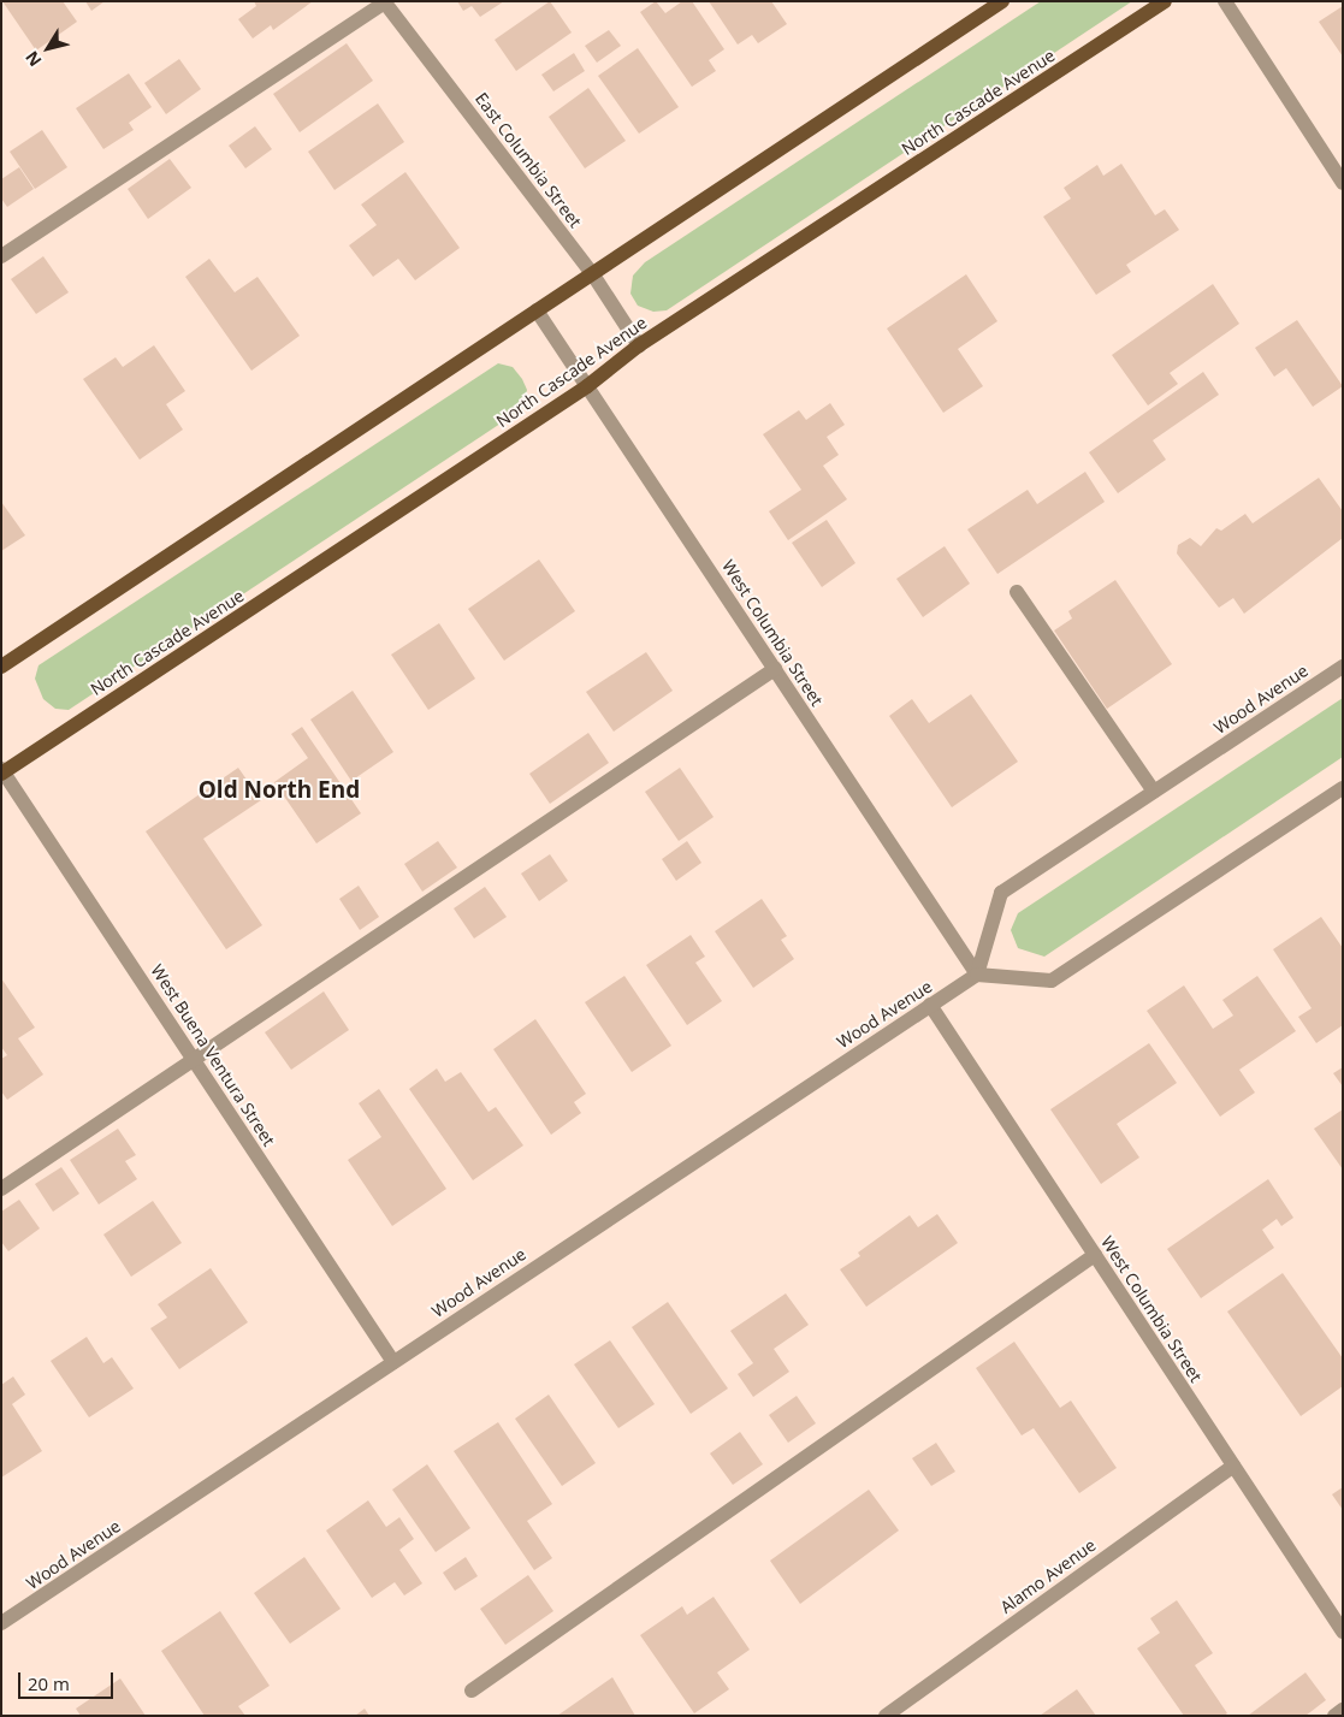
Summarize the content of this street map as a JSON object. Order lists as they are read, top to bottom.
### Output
{
  "streets": {
    "main road": ["North Cascade Avenue"],
    "street": [
      "East Columbia Street",
      "West Columbia Street",
      "Wood Avenue",
      "West Buena Ventura Street",
      "Alamo Avenue"
    ]
  },
  "crossings": [
    ["North Cascade Avenue", "East Columbia Street"],
    ["North Cascade Avenue", "West Columbia Street"],
    ["North Cascade Avenue", "West Buena Ventura Street"],
    ["West Columbia Street", "Wood Avenue"],
    ["West Columbia Street", "Alamo Avenue"],
    ["Wood Avenue", "West Buena Ventura Street"]
  ],
  "districts": ["Old North End"],
  "scale_bar": "20 m",
  "north": "bottom left"
}
